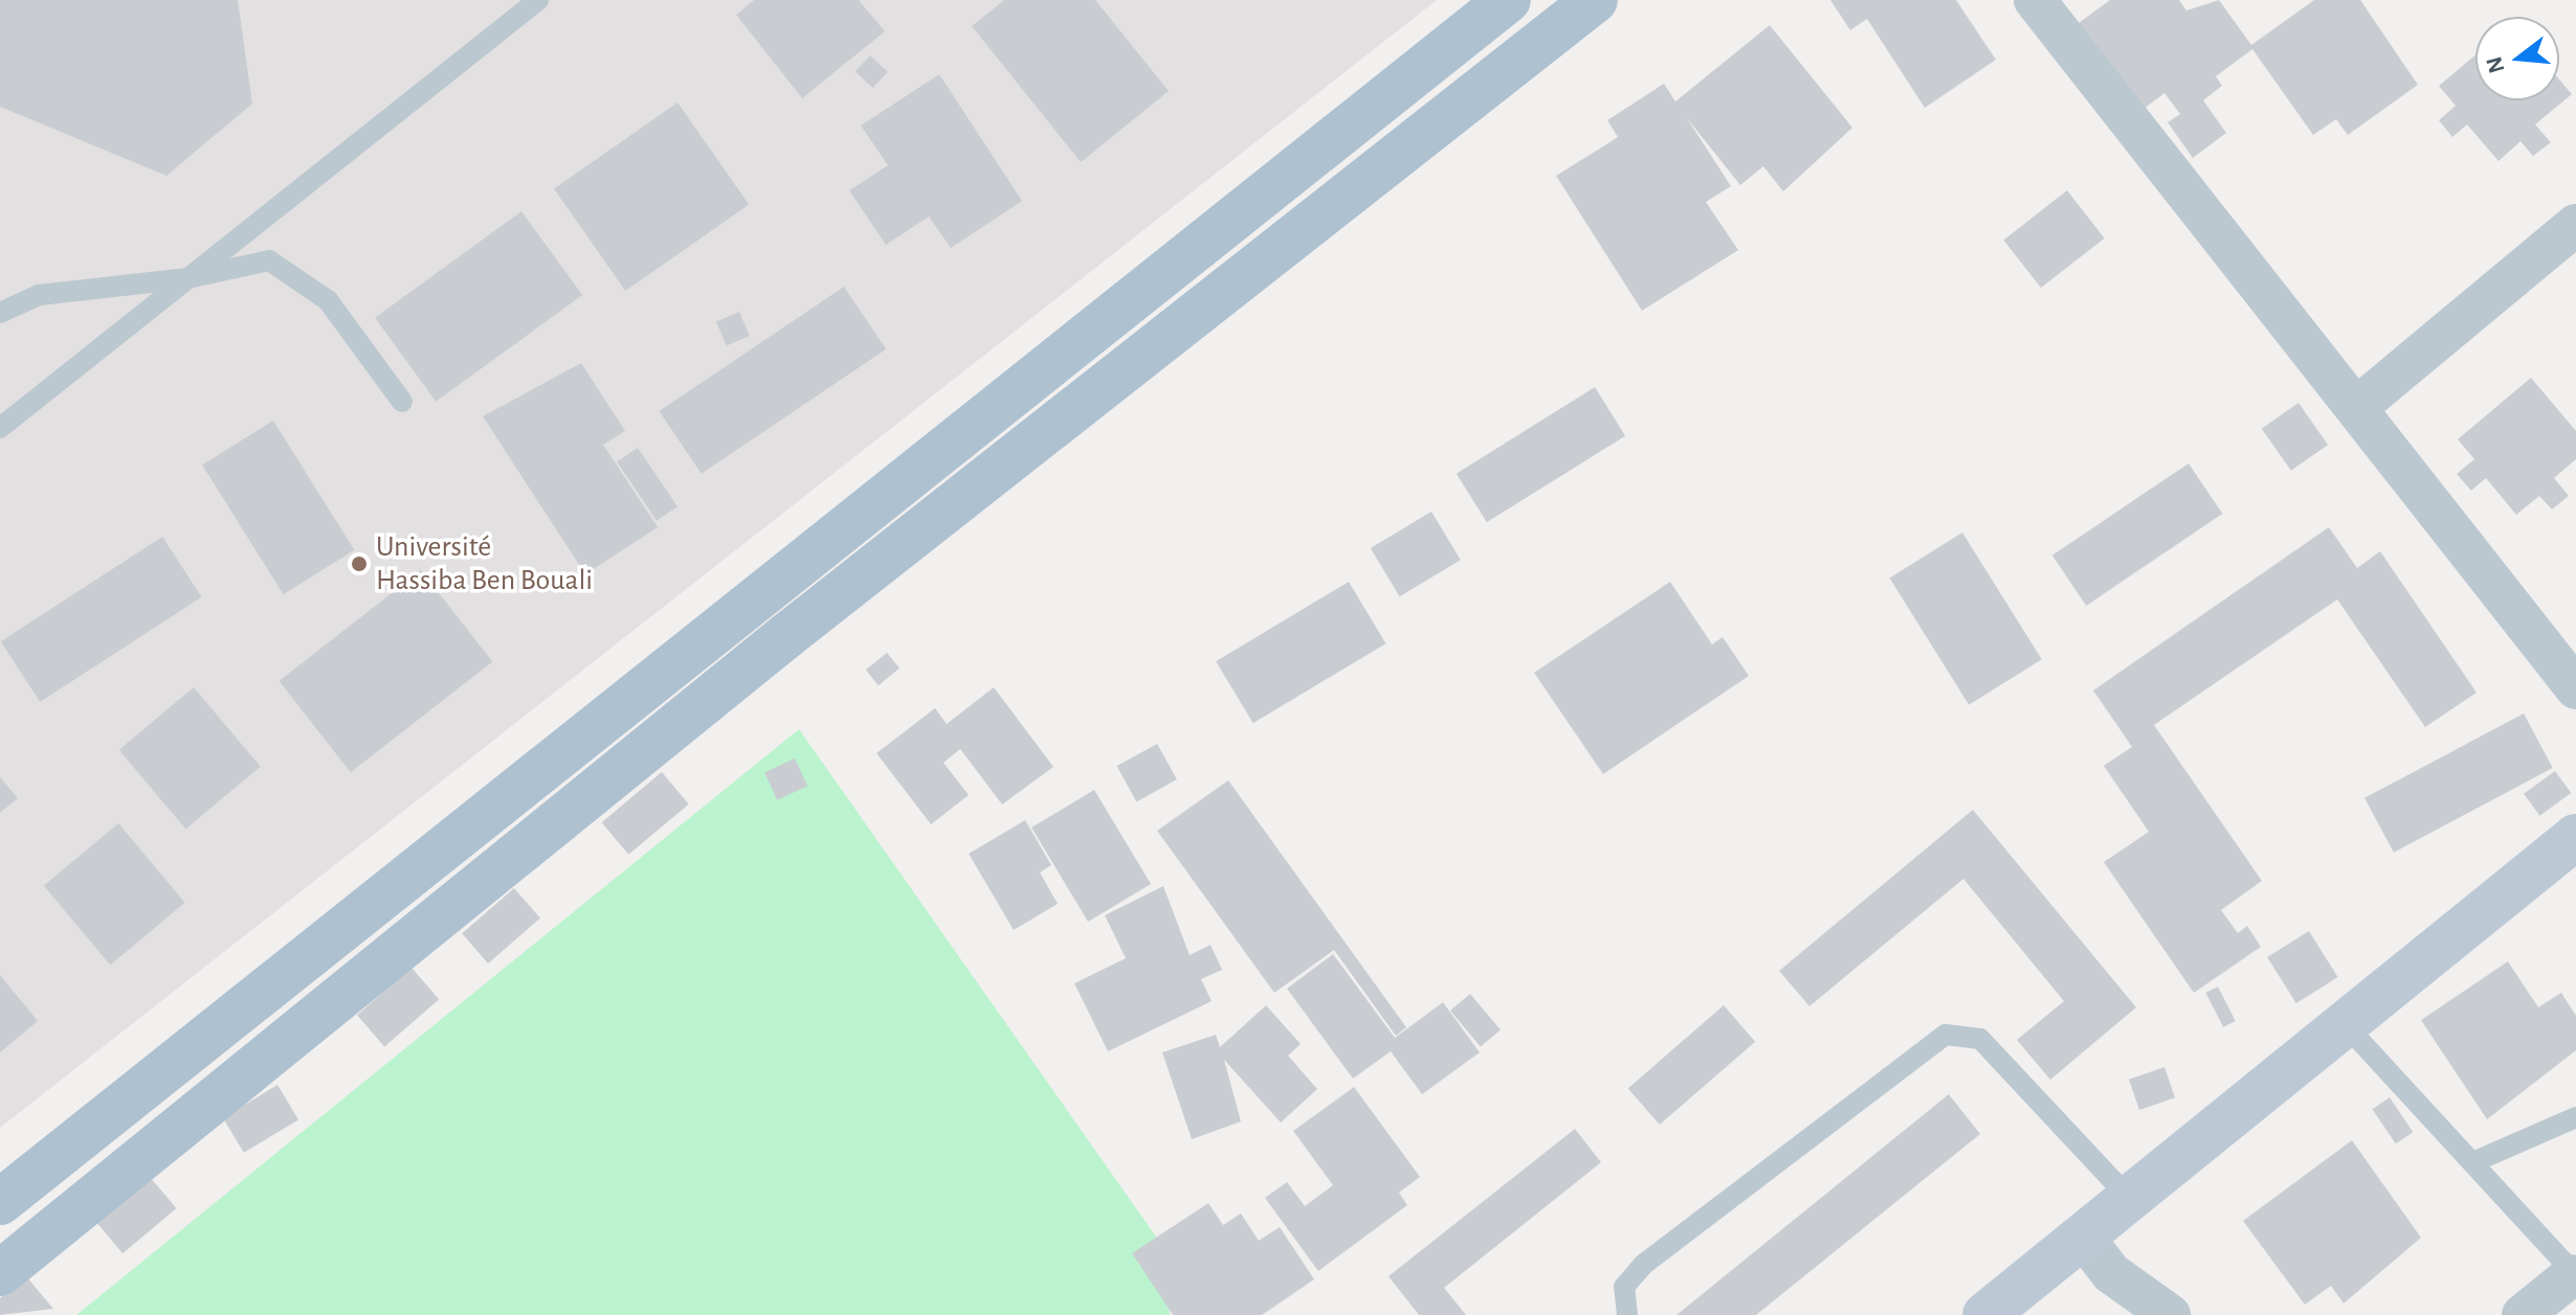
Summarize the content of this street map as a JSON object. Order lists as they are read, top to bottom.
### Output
{
  "places": ["Université Hassiba Ben Bouali"],
  "north": "left"
}
